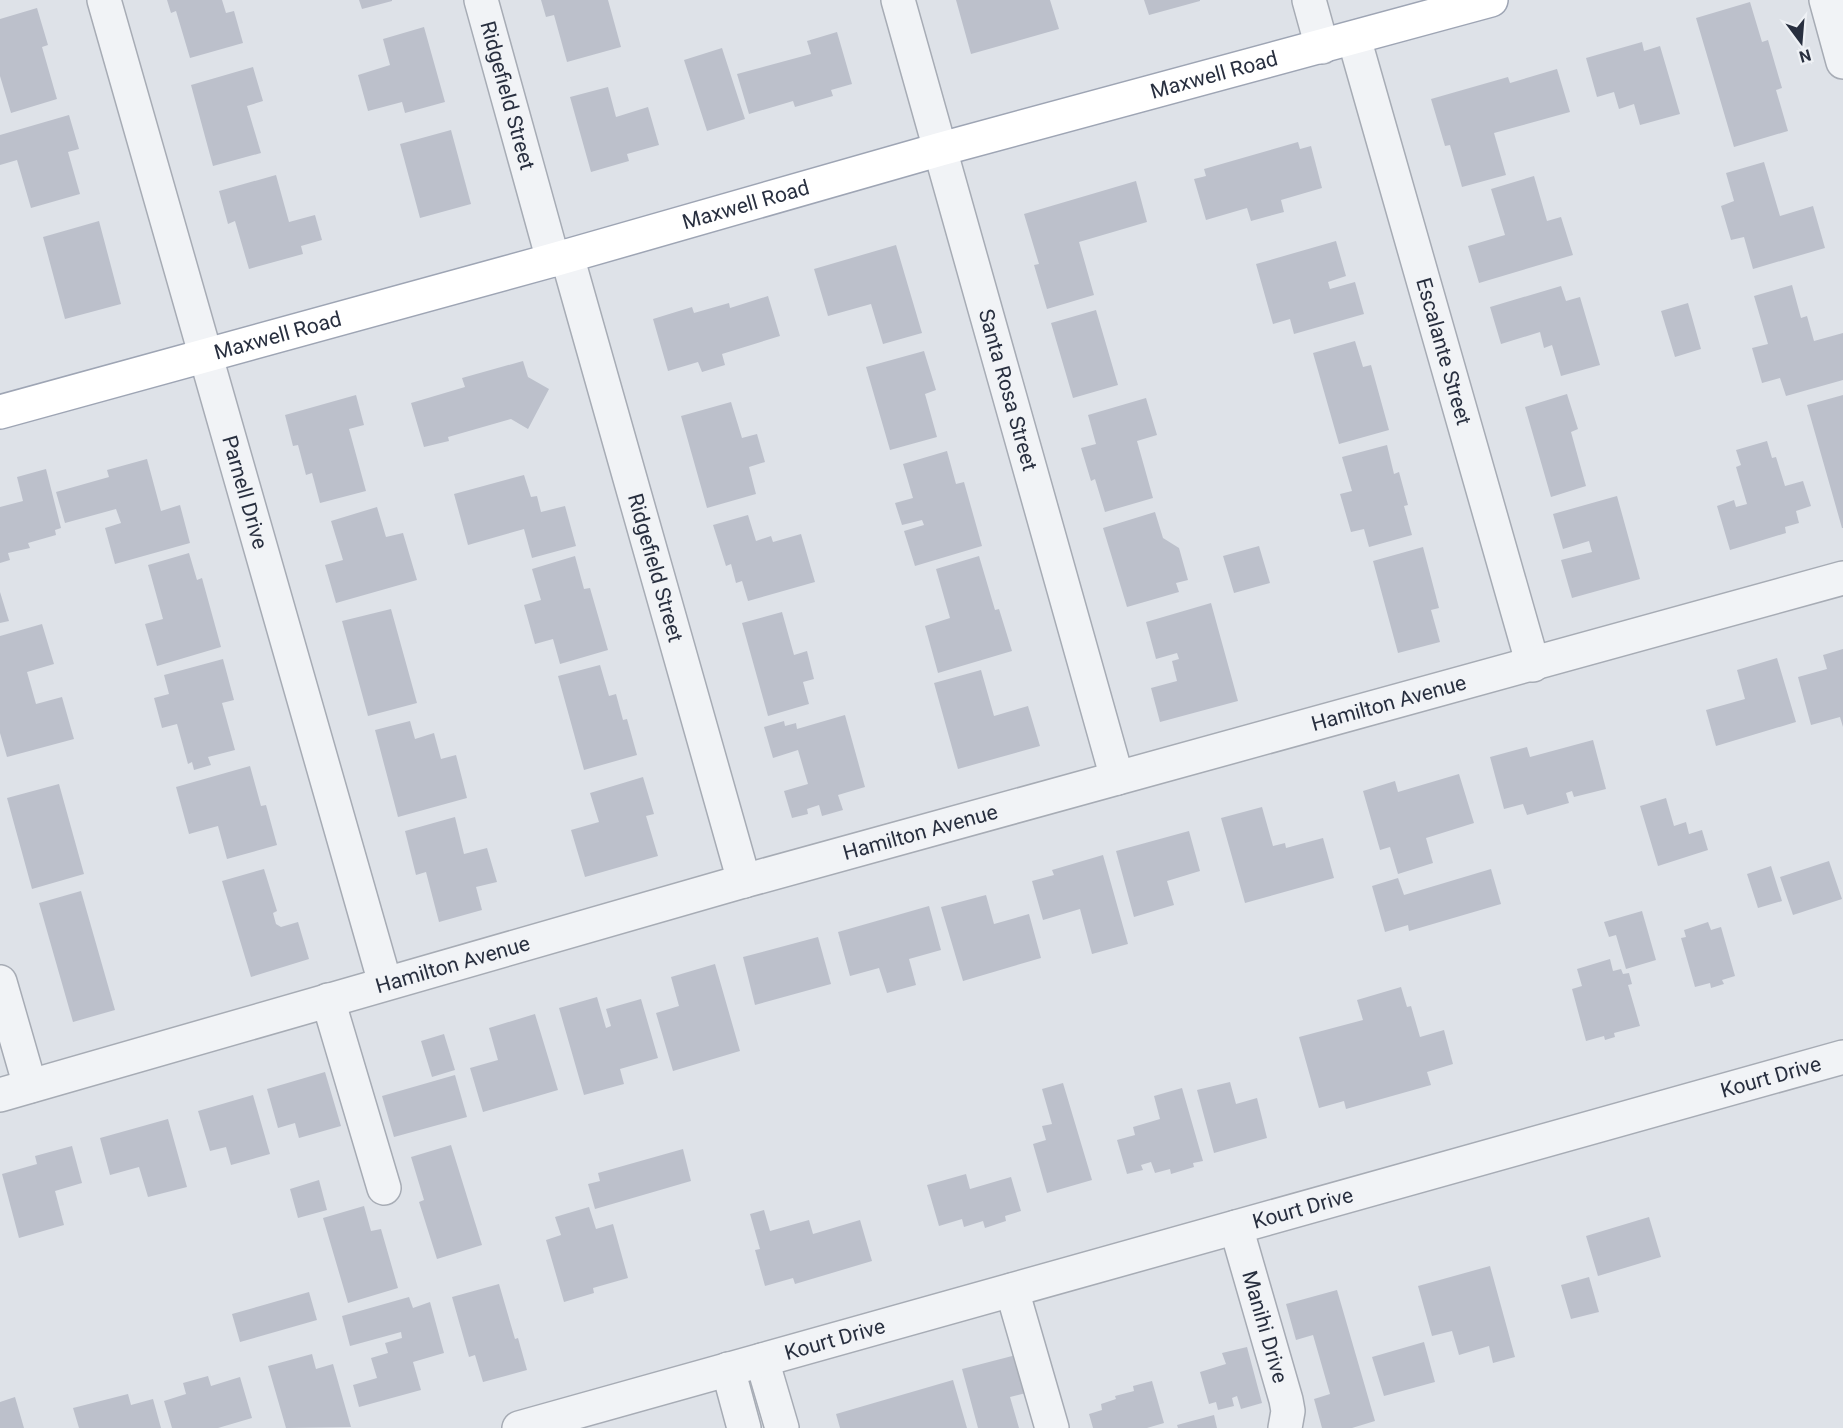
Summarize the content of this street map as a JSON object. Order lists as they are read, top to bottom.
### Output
{
  "streets": {
    "main road": ["Maxwell Road"],
    "street": [
      "Ridgefield Street",
      "Escalante Street",
      "Santa Rosa Street",
      "Parnell Drive",
      "Hamilton Avenue",
      "Kourt Drive",
      "Manihi Drive"
    ]
  },
  "crossings": [
    ["Maxwell Road", "Ridgefield Street"],
    ["Maxwell Road", "Escalante Street"],
    ["Maxwell Road", "Santa Rosa Street"],
    ["Maxwell Road", "Parnell Drive"],
    ["Ridgefield Street", "Hamilton Avenue"],
    ["Escalante Street", "Hamilton Avenue"],
    ["Santa Rosa Street", "Hamilton Avenue"],
    ["Parnell Drive", "Hamilton Avenue"],
    ["Kourt Drive", "Manihi Drive"]
  ],
  "north": "bottom"
}
